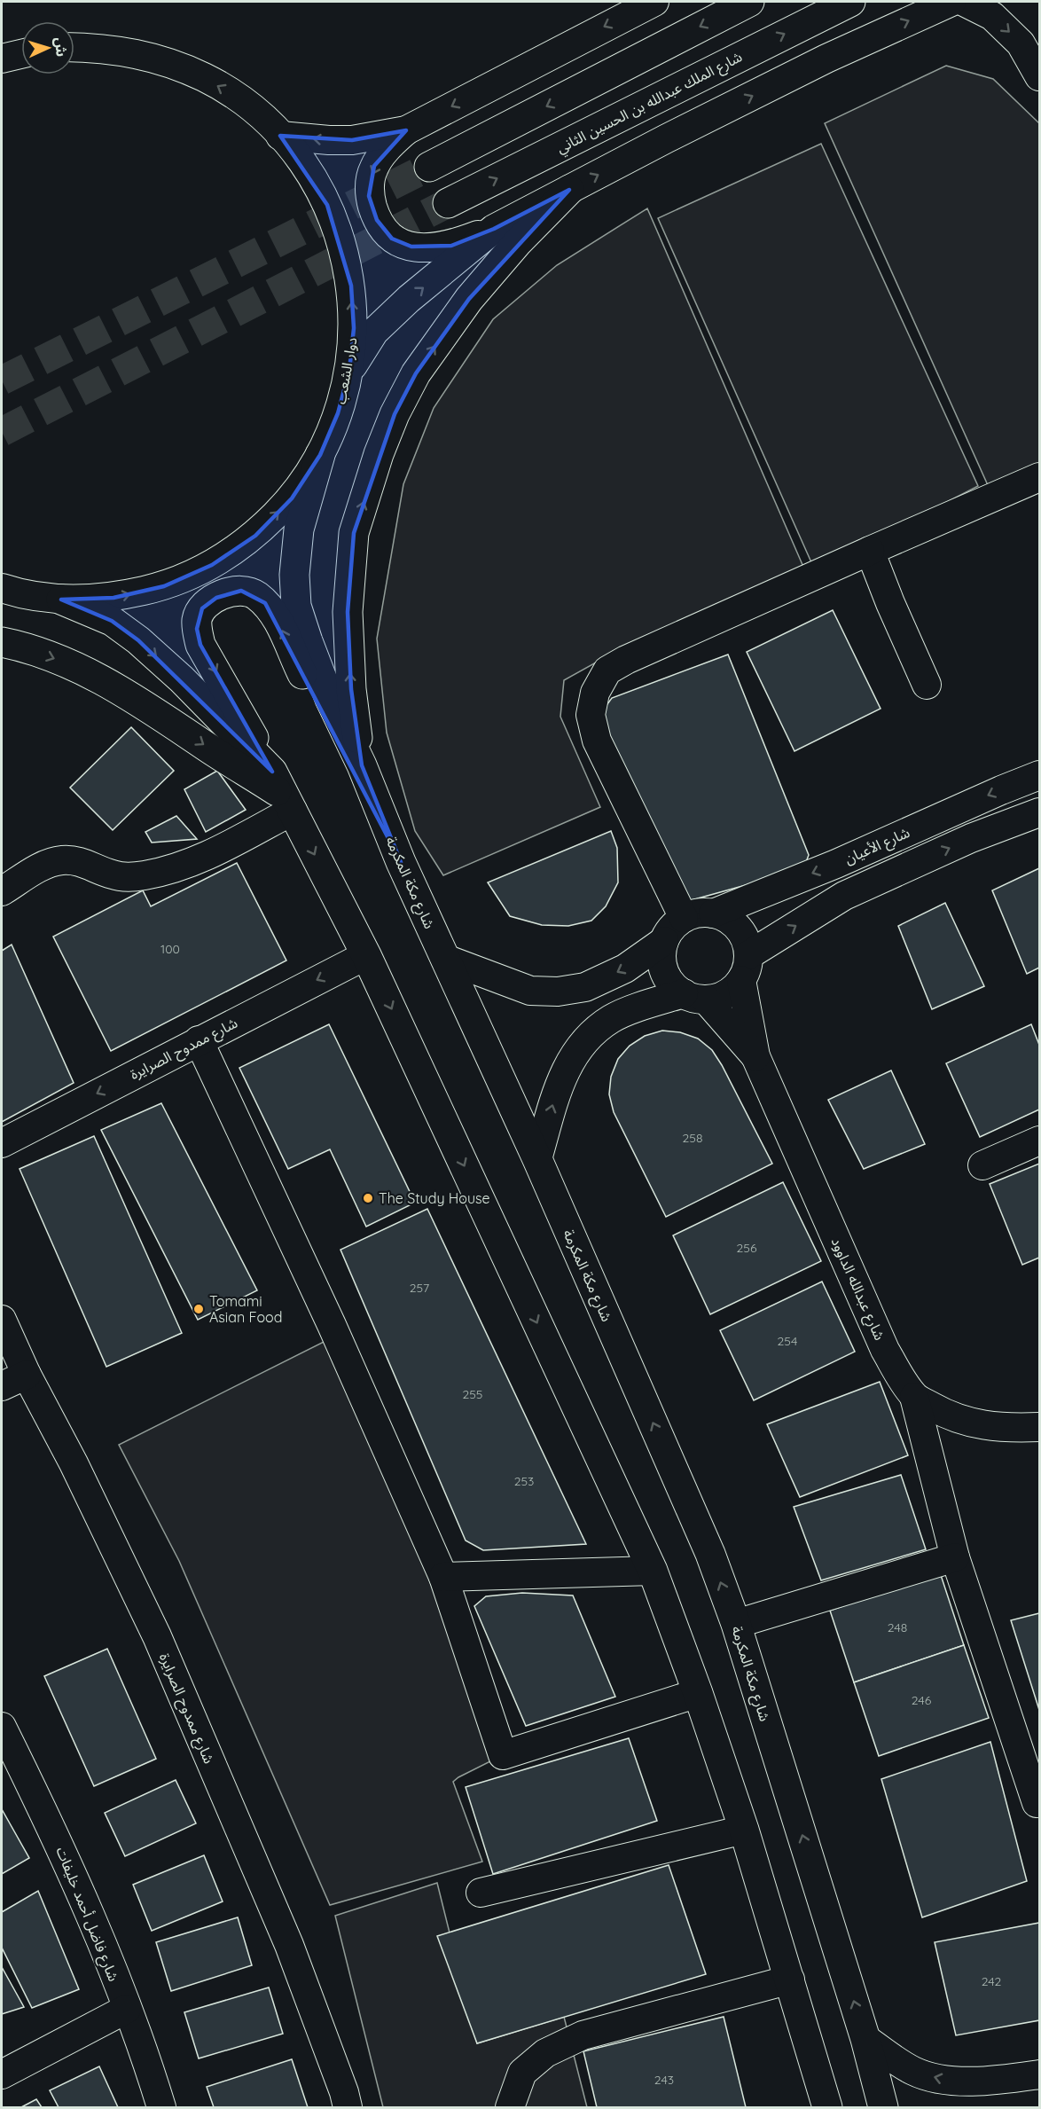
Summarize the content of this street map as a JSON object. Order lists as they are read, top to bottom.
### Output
{
  "streets": {
    "main road": ["شارع الملك عبدالله بن الحسين الثاني", "شارع مكة المكرمة"],
    "street": [
      "دوار الشعب",
      "شارع الأعيان",
      "شارع ممدوح الصرايرة",
      "شارع عبدالله الداوود",
      "شارع فاضل أحمد خليفات"
    ]
  },
  "crossings": [
    ["دوار الشعب", "شارع مكة المكرمة"],
    ["شارع الأعيان", "شارع عبدالله الداوود"]
  ],
  "places": ["The Study House", "Tomami Asian Food"],
  "house_numbers": [
    "100",
    "258",
    "256",
    "257",
    "254",
    "255",
    "253",
    "248",
    "246",
    "242",
    "243"
  ],
  "north": "right"
}
